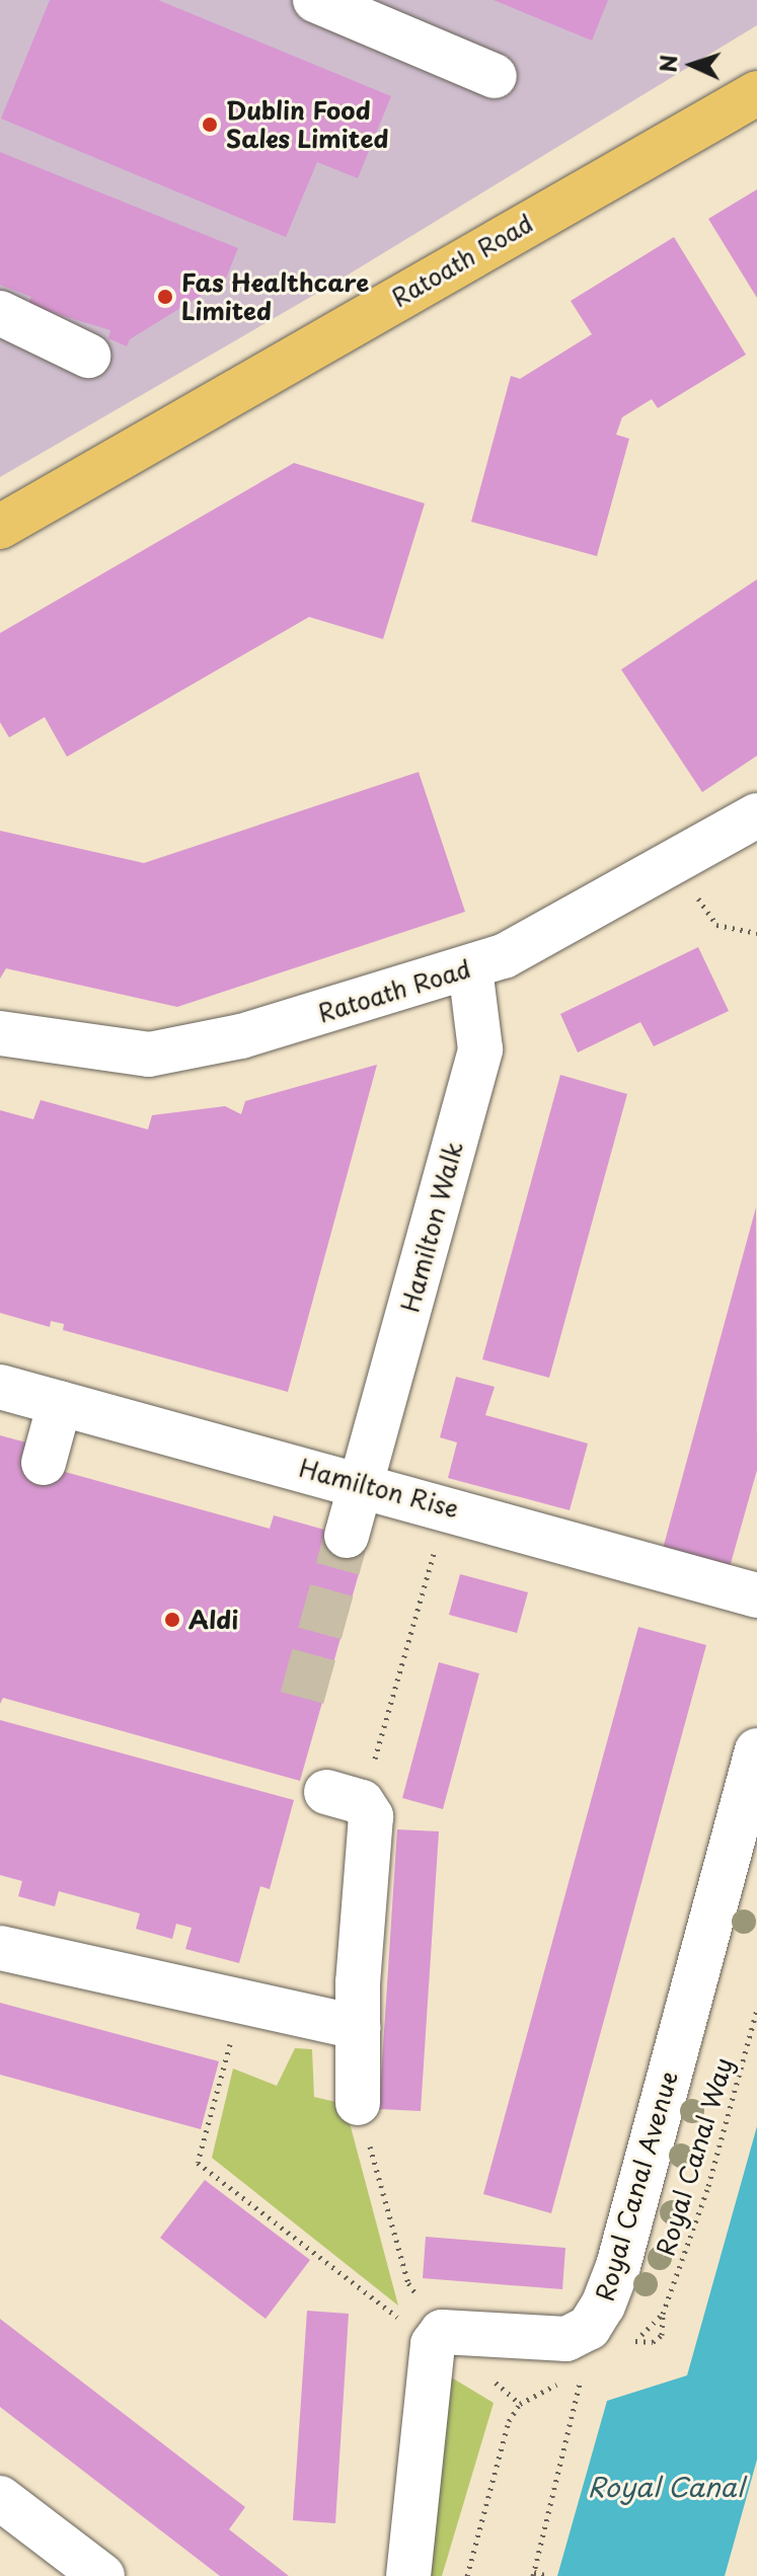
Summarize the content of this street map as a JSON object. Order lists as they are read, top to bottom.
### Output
{
  "streets": {
    "main road": ["Ratoath Road"],
    "street": ["Hamilton Walk", "Hamilton Rise", "Royal Canal Avenue"],
    "path": ["Royal Canal Way"]
  },
  "crossings": [
    ["Ratoath Road", "Hamilton Walk"],
    ["Hamilton Walk", "Hamilton Rise"]
  ],
  "water": ["Royal Canal"],
  "places": ["Dublin Food Sales Limited", "Fas Healthcare Limited", "Aldi"],
  "north": "left"
}
